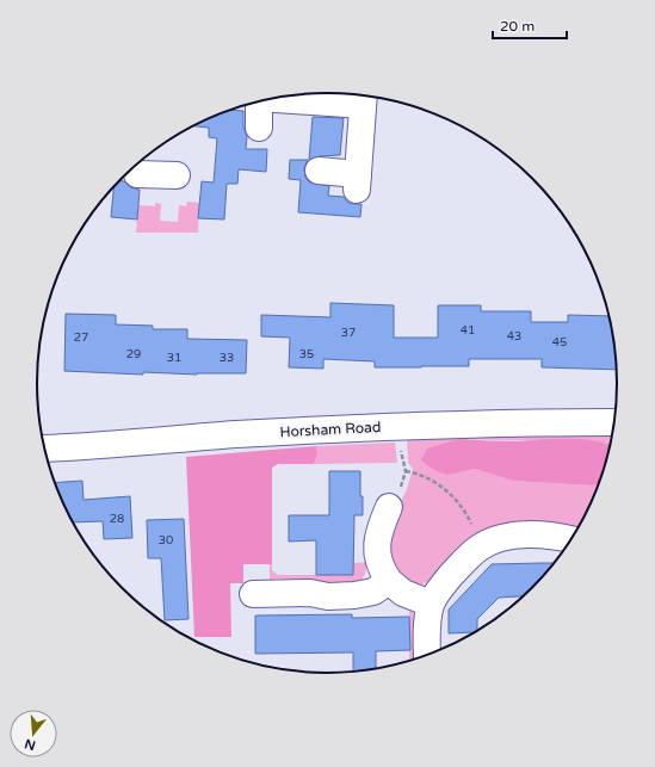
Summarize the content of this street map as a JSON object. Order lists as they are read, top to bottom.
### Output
{
  "streets": {
    "street": ["Horsham Road"]
  },
  "house_numbers": [
    "41",
    "37",
    "43",
    "27",
    "45",
    "29",
    "35",
    "31",
    "33",
    "28",
    "30"
  ],
  "scale_bar": "20 m",
  "north": "bottom"
}
